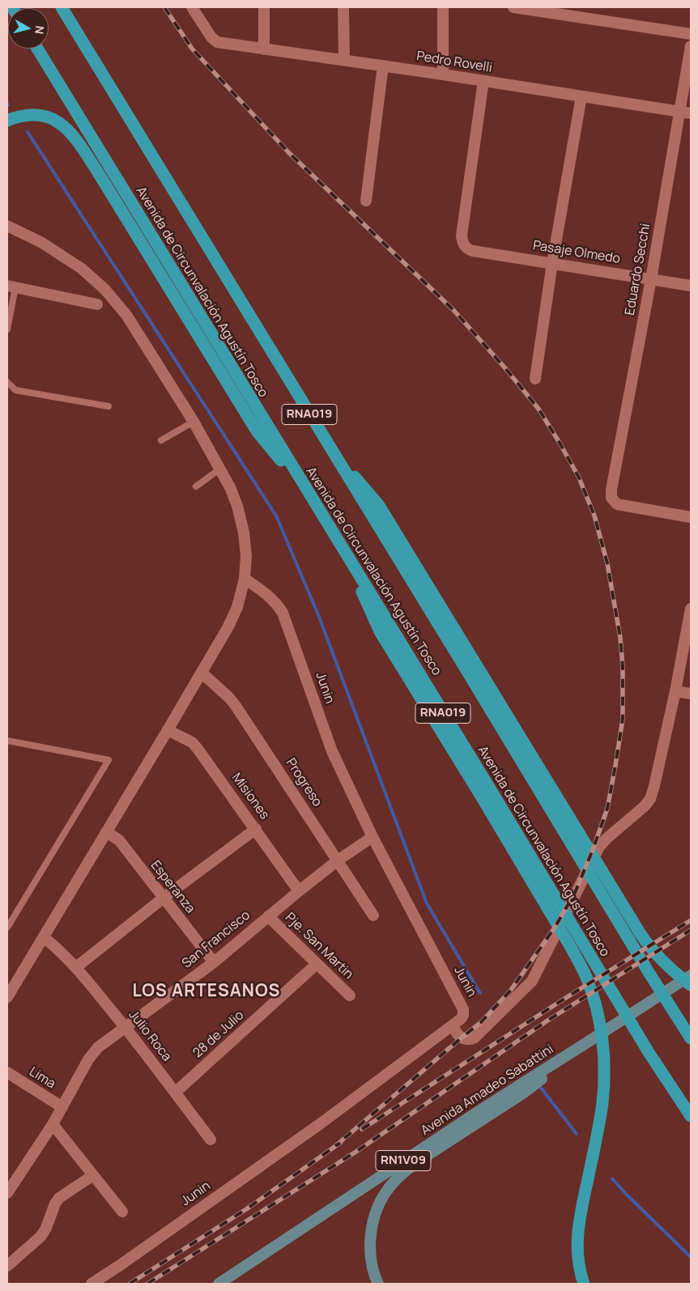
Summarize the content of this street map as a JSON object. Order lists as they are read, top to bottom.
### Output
{
  "streets": {
    "highway": ["Avenida de Circunvalación Agustín Tosco", "RNA019"],
    "main road": ["Avenida Amadeo Sabattini", "RN1V09"],
    "street": [
      "Pedro Rovelli",
      "Pasaje Olmedo",
      "Eduardo Secchi",
      "Junin",
      "Progreso",
      "Misiones",
      "Esperanza",
      "San Francisco",
      "Pje. San Martin",
      "28 de Julio",
      "Julio Roca",
      "Lima"
    ]
  },
  "crossings": [
    ["Pedro Rovelli", "Pasaje Olmedo"],
    ["Pedro Rovelli", "Eduardo Secchi"],
    ["Pasaje Olmedo", "Eduardo Secchi"],
    ["Junin", "San Francisco"],
    ["Progreso", "San Francisco"],
    ["Misiones", "San Francisco"],
    ["Esperanza", "San Francisco"],
    ["San Francisco", "Pje. San Martin"],
    ["San Francisco", "Julio Roca"],
    ["San Francisco", "Lima"],
    ["Pje. San Martin", "28 de Julio"],
    ["28 de Julio", "Julio Roca"]
  ],
  "districts": ["LOS ARTESANOS"],
  "north": "right"
}
